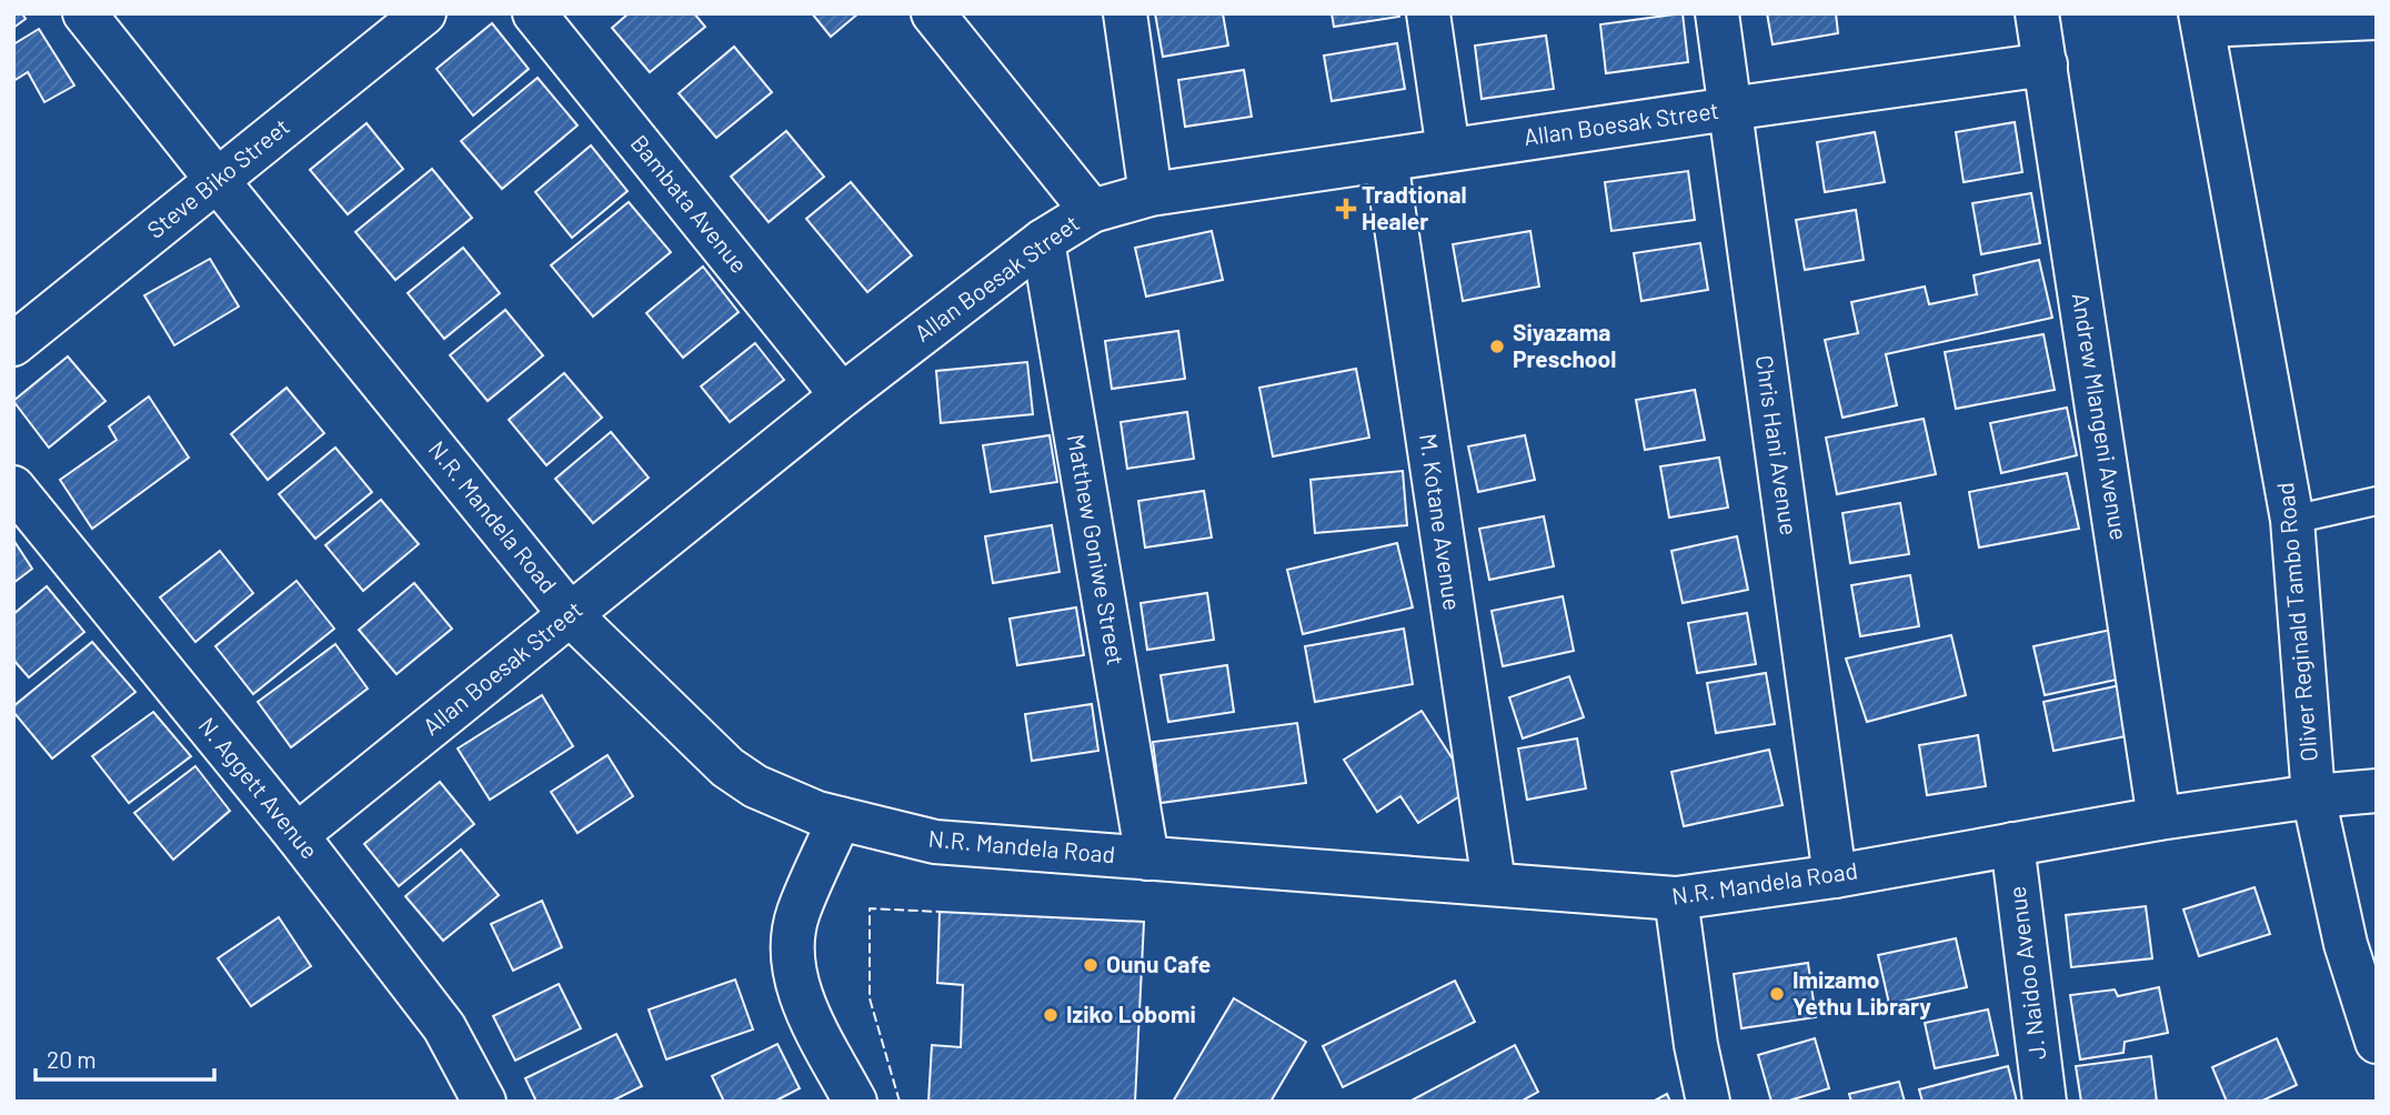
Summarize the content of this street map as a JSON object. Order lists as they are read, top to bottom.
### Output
{
  "streets": {
    "street": [
      "Allan Boesak Street",
      "Steve Biko Street",
      "Bambata Avenue",
      "Andrew Mlangeni Avenue",
      "Chris Hani Avenue",
      "N.R. Mandela Road",
      "M. Kotane Avenue",
      "Matthew Goniwe Street",
      "Oliver Reginald Tambo Road",
      "N. Aggett Avenue",
      "J. Naidoo Avenue"
    ]
  },
  "crossings": [
    ["Allan Boesak Street", "Bambata Avenue"],
    ["Allan Boesak Street", "Andrew Mlangeni Avenue"],
    ["Allan Boesak Street", "Chris Hani Avenue"],
    ["Allan Boesak Street", "N.R. Mandela Road"],
    ["Allan Boesak Street", "M. Kotane Avenue"],
    ["Allan Boesak Street", "Matthew Goniwe Street"],
    ["Allan Boesak Street", "N. Aggett Avenue"],
    ["Steve Biko Street", "N.R. Mandela Road"],
    ["Andrew Mlangeni Avenue", "N.R. Mandela Road"],
    ["Chris Hani Avenue", "N.R. Mandela Road"],
    ["N.R. Mandela Road", "M. Kotane Avenue"],
    ["N.R. Mandela Road", "Matthew Goniwe Street"],
    ["N.R. Mandela Road", "Oliver Reginald Tambo Road"],
    ["N.R. Mandela Road", "J. Naidoo Avenue"]
  ],
  "places": {
    "health": ["Tradtional Healer"],
    "other": [
      "Siyazama Preschool",
      "Ounu Cafe",
      "Imizamo Yethu Library",
      "Iziko Lobomi"
    ]
  },
  "scale_bar": "20 m"
}
